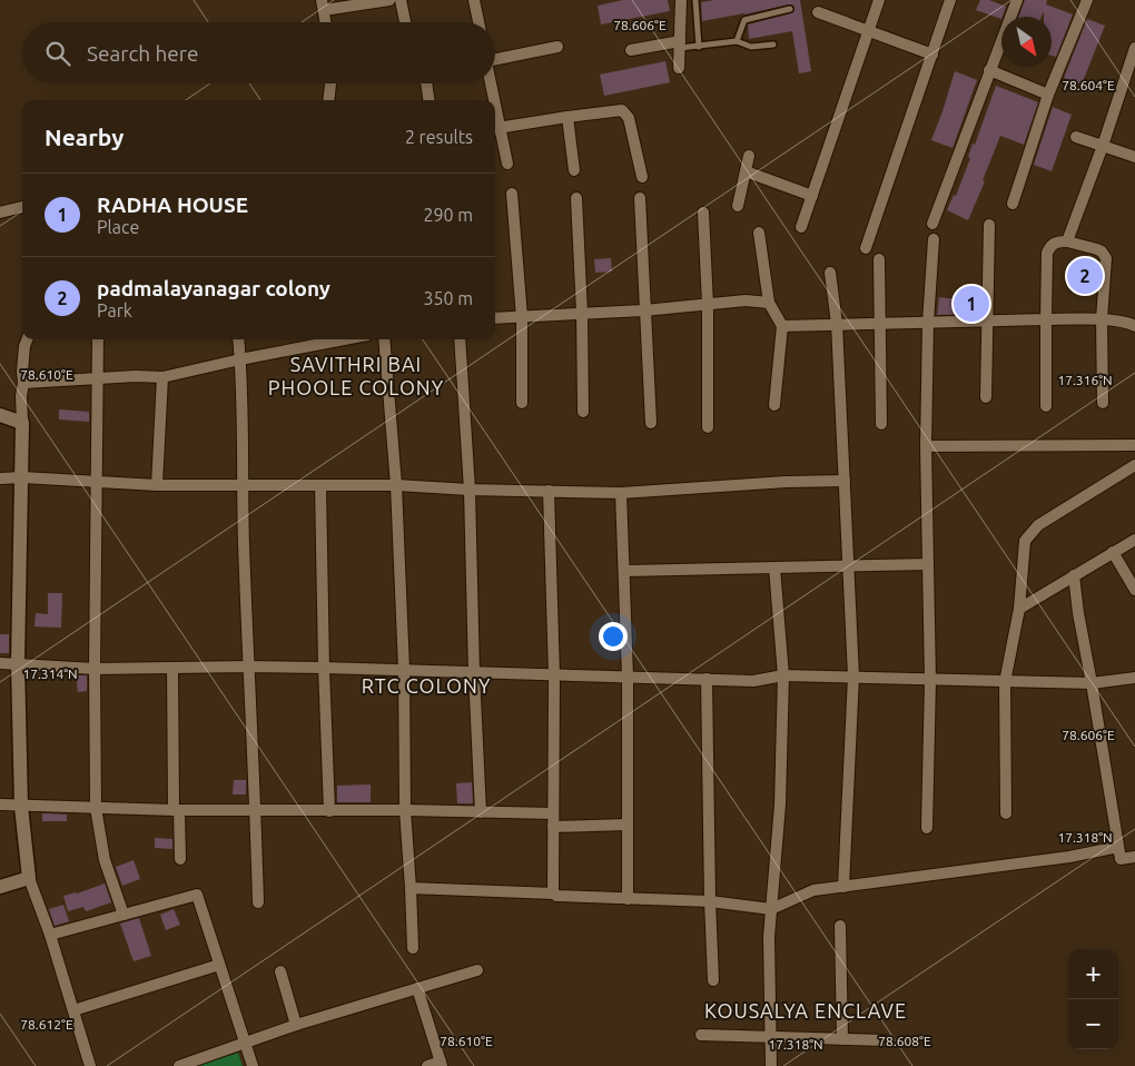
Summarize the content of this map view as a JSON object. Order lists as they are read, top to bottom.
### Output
{
  "districts": ["SAVITHRI BAI PHOOLE COLONY", "RTC COLONY", "KOUSALYA ENCLAVE"],
  "north": "bottom right",
  "page": {
    "search": "Search here",
    "heading": ["Nearby", "2 results"],
    "list": [
      {
        "mark": "1",
        "name": "RADHA HOUSE",
        "note": "Place",
        "value": "290 m"
      },
      {
        "mark": "2",
        "name": "padmalayanagar colony",
        "note": "Park",
        "value": "350 m"
      }
    ],
    "pins": ["2", "1"],
    "map_buttons": ["+", "−"]
  },
  "coordinates": [
    "78.606°E",
    "78.604°E",
    "78.610°E",
    "17.316°N",
    "17.314°N",
    "17.318°N",
    "78.612°E",
    "78.608°E"
  ]
}
